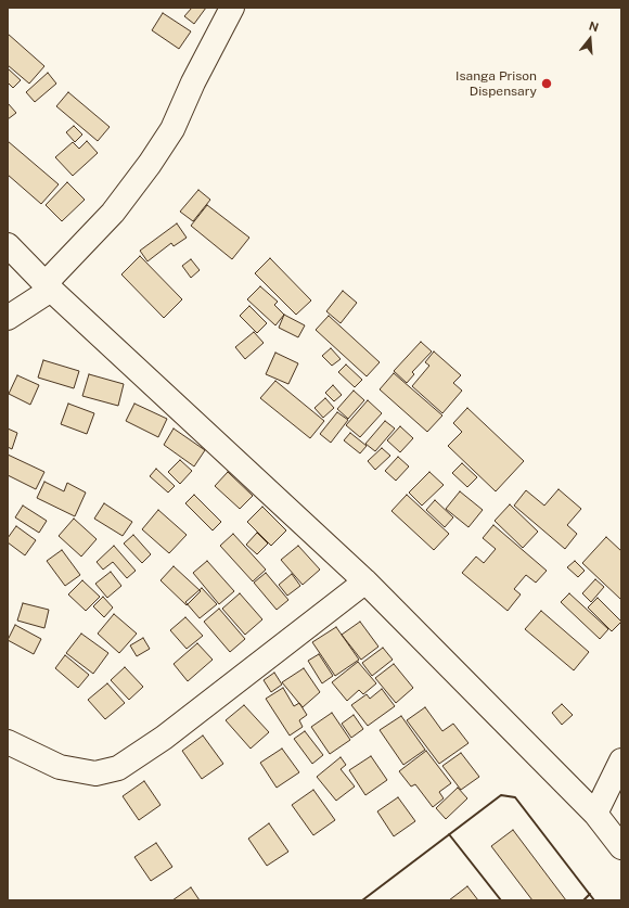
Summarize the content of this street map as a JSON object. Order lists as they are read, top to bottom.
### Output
{
  "places": ["Isanga Prison Dispensary"],
  "north": "top"
}
